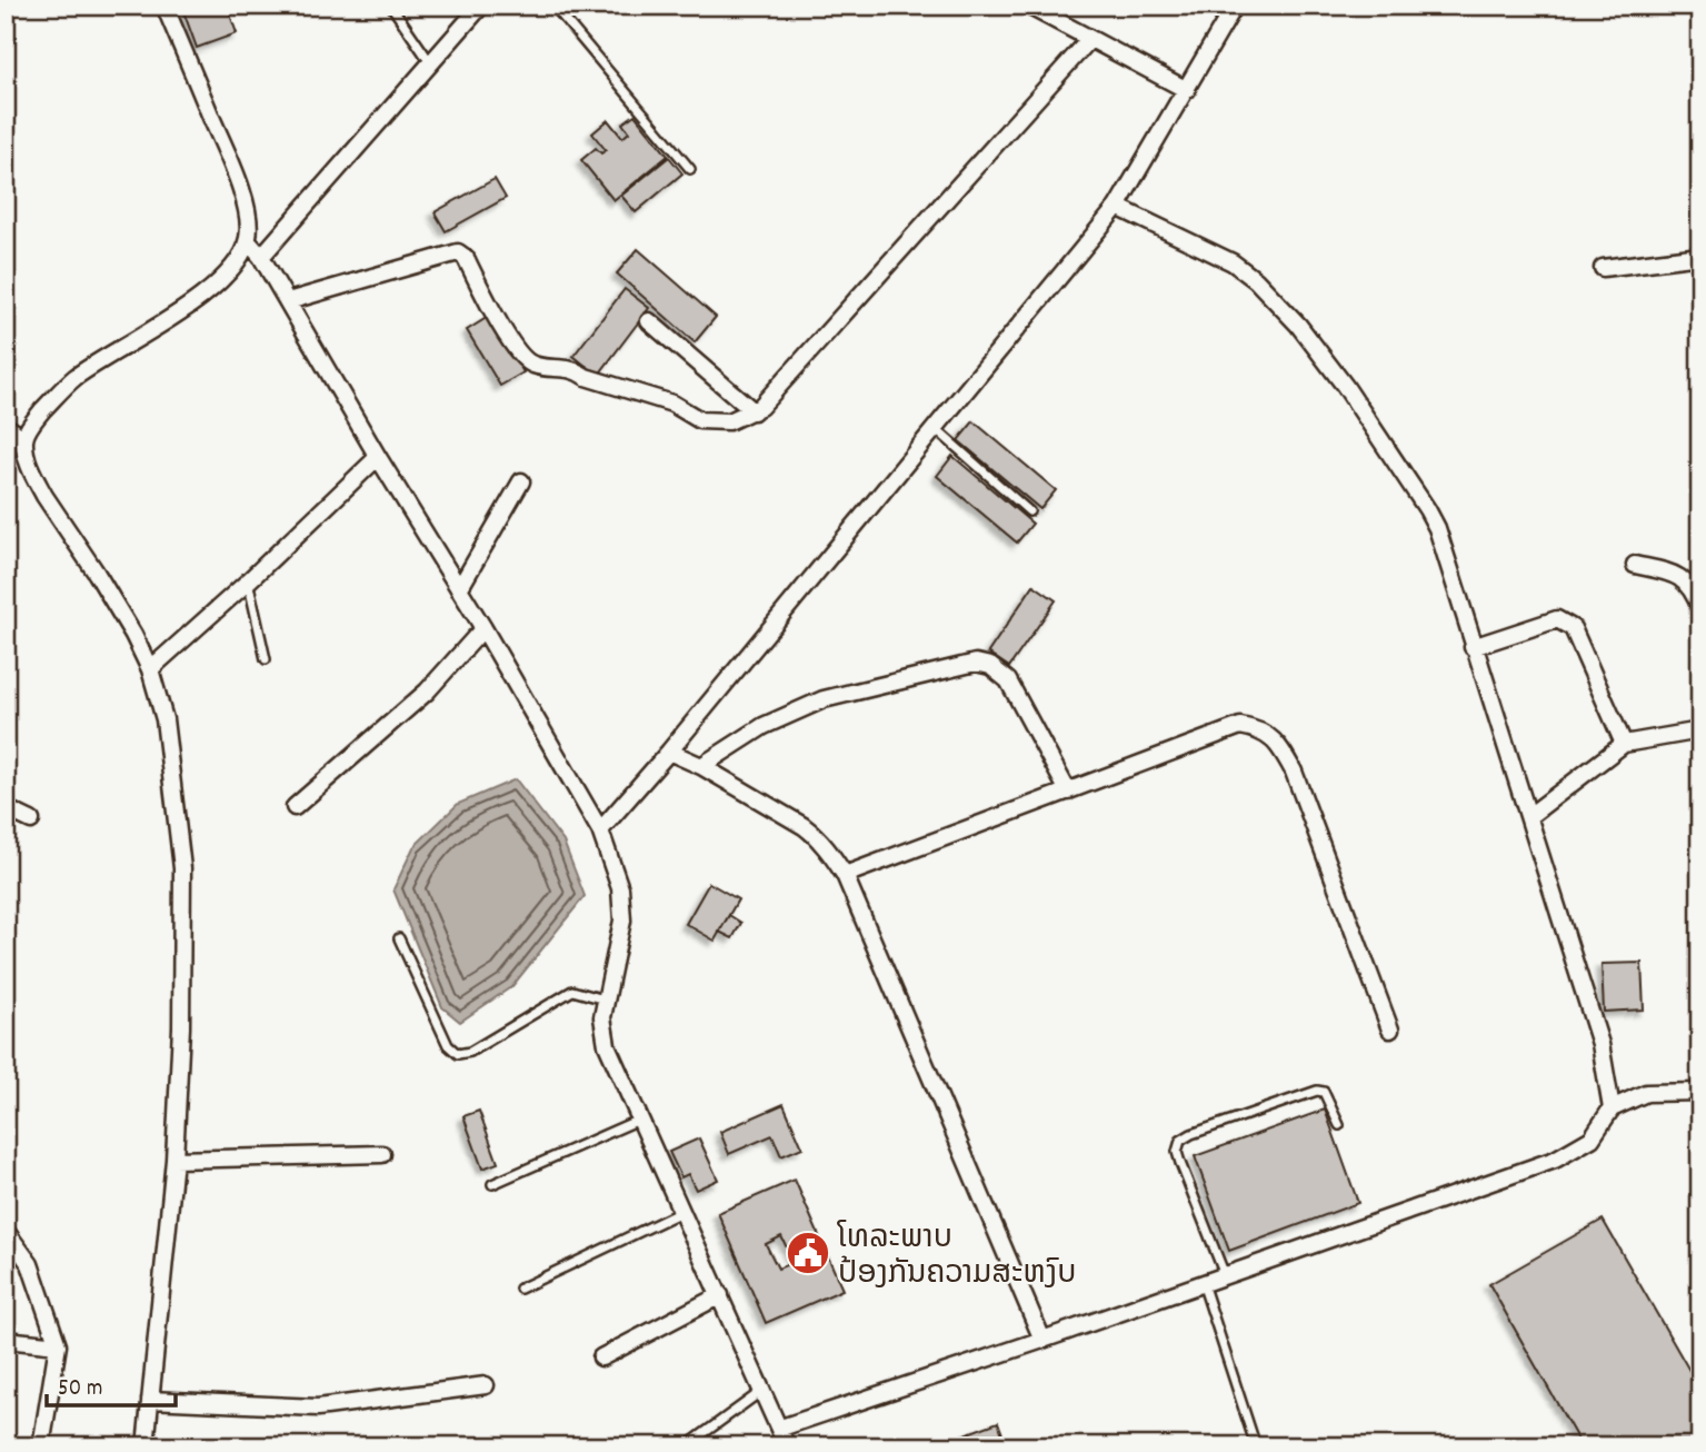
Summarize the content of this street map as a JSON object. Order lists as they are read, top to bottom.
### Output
{
  "places": {
    "public building": ["ໂທລະພາບ ປ້ອງກັນຄວາມສະຫງົບ"]
  },
  "scale_bar": "50 m"
}
